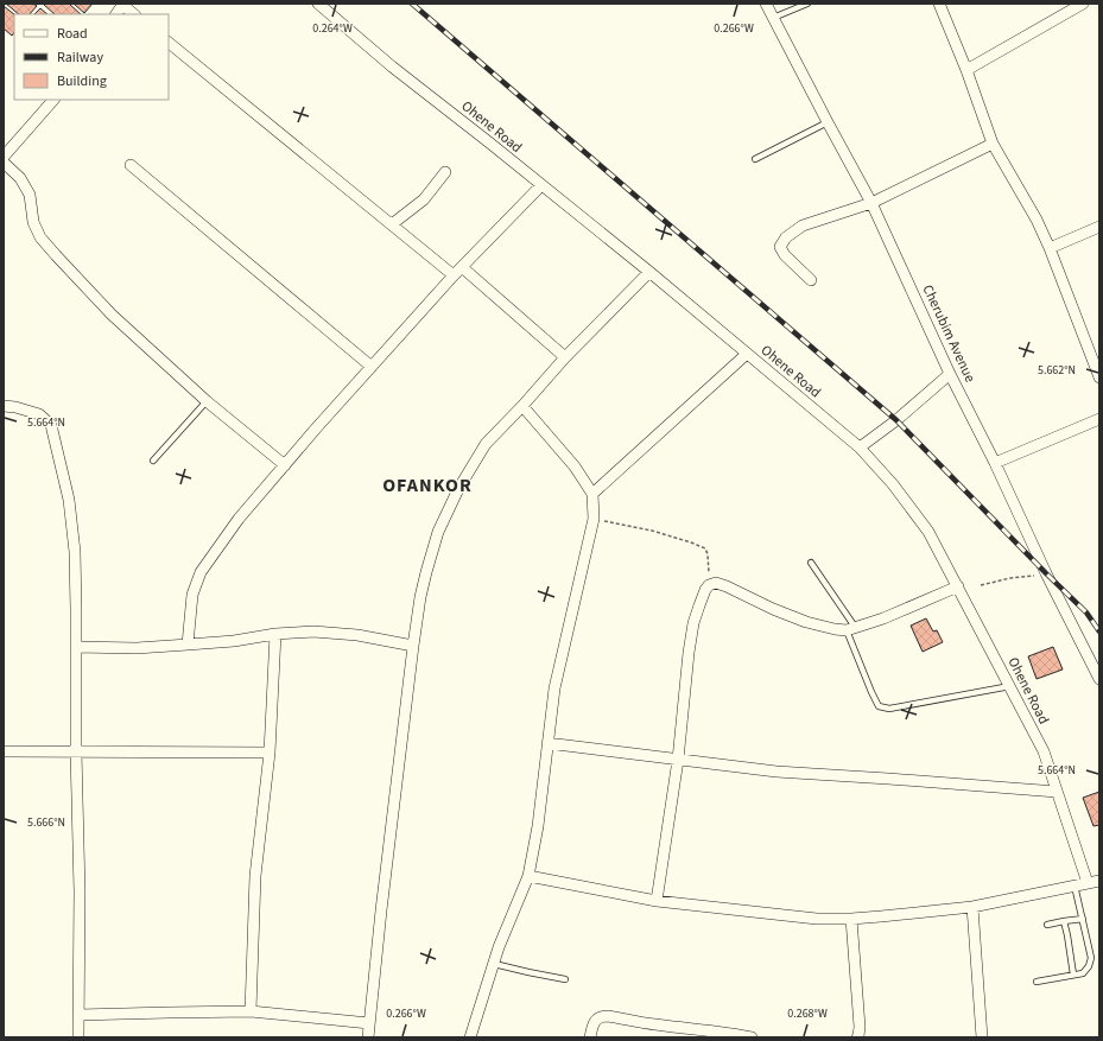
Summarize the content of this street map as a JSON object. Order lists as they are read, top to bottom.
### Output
{
  "streets": {
    "street": ["Ohene Road", "Cherubim Avenue"]
  },
  "districts": ["OFANKOR"],
  "legend": ["Road", "Railway", "Building"],
  "coordinates": [
    "0.264°W",
    "0.266°W",
    "5.662°N",
    "5.664°N",
    "5.666°N",
    "0.268°W"
  ]
}
